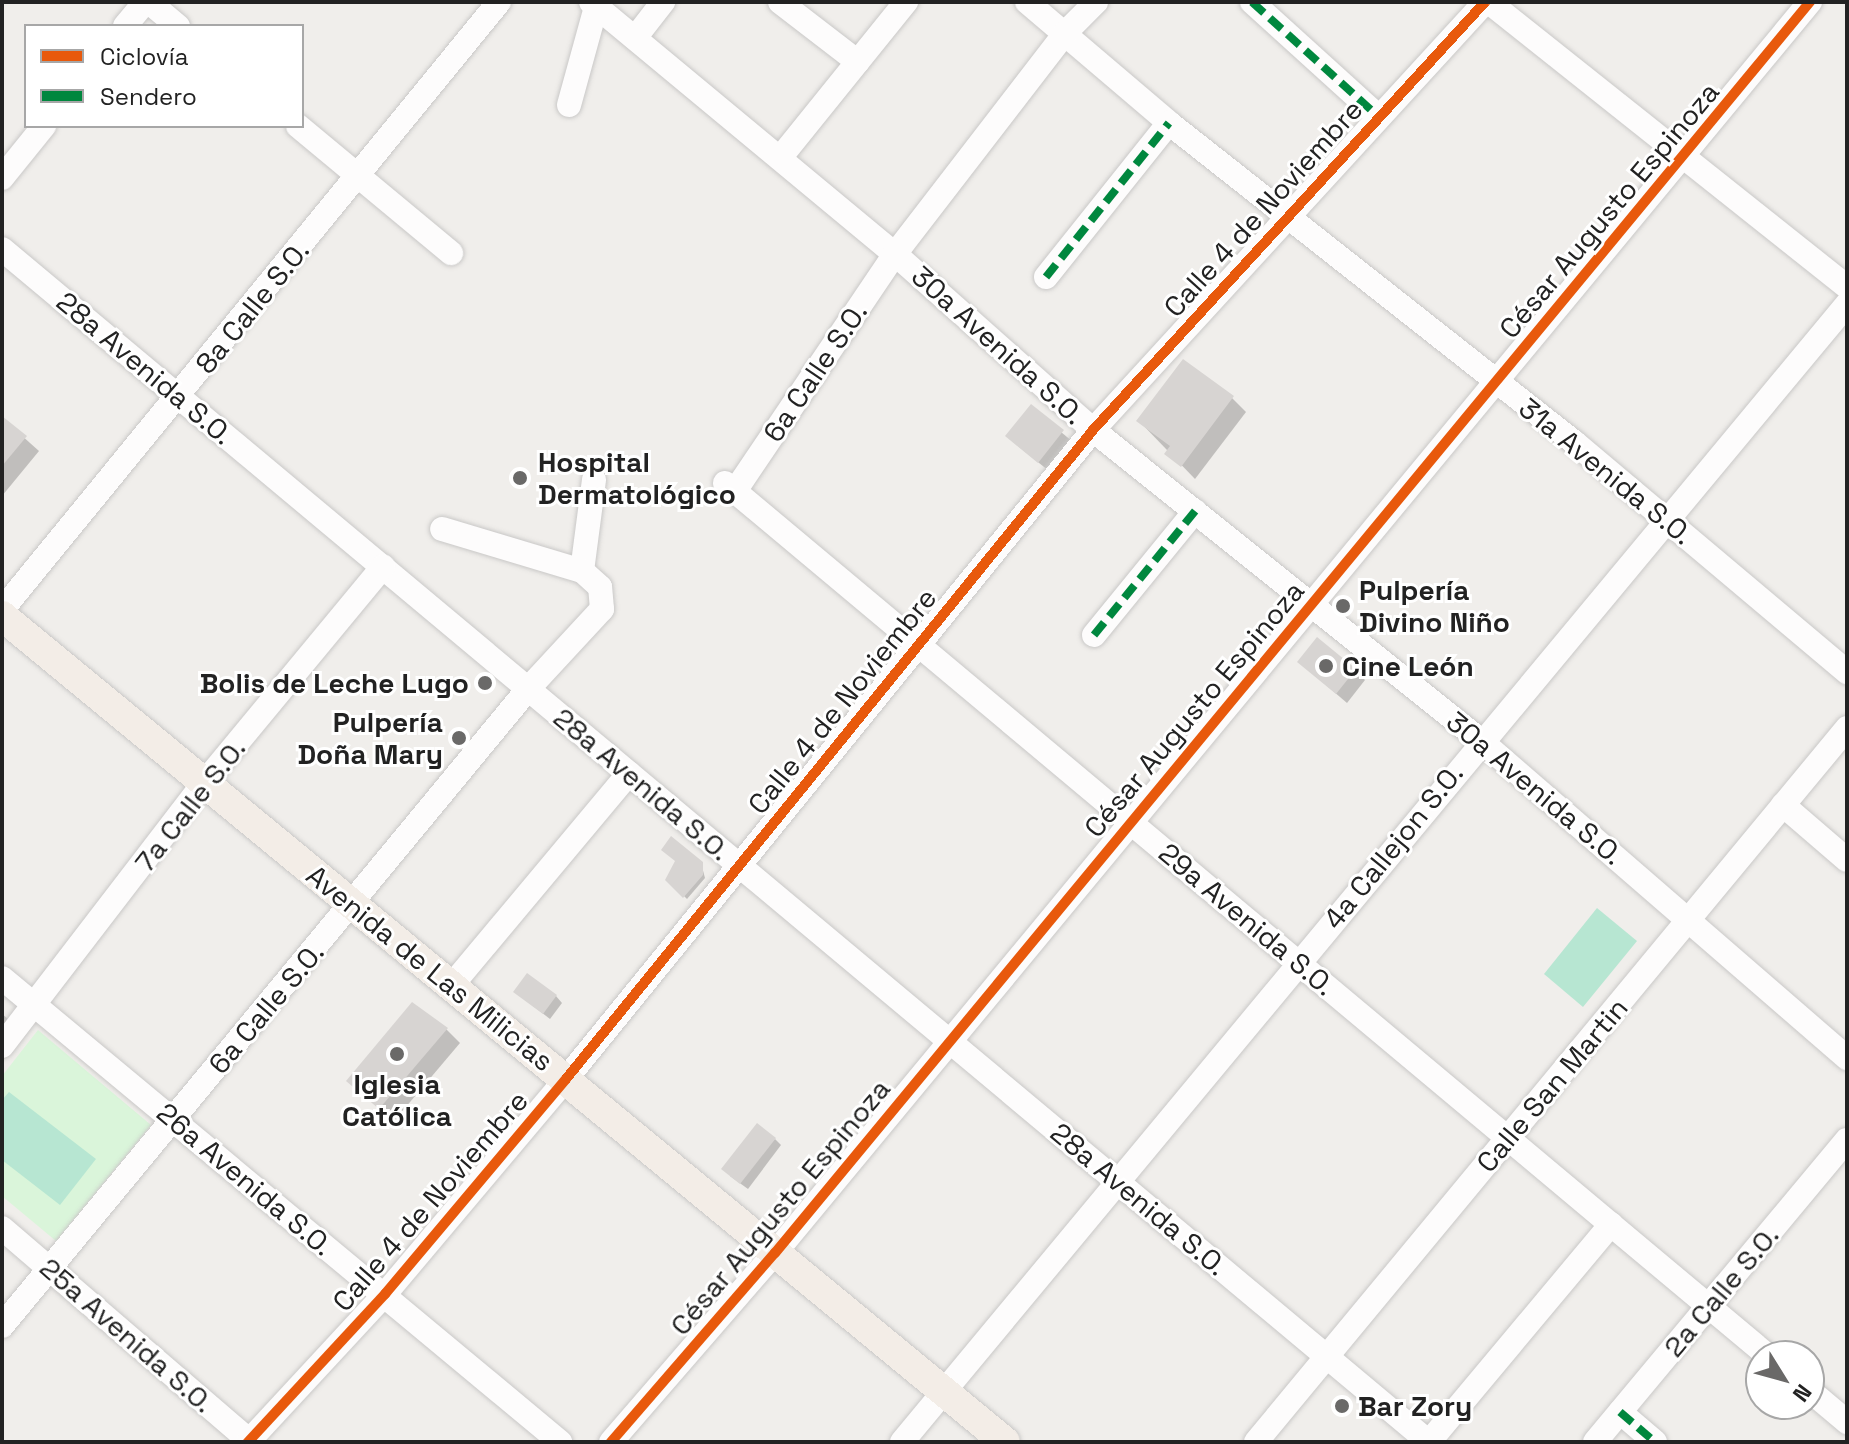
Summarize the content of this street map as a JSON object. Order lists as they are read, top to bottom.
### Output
{
  "streets": {
    "main road": ["Avenida de Las Milicias"],
    "street": [
      "Calle 4 de Noviembre",
      "César Augusto Espinoza",
      "8a Calle S.O.",
      "30a Avenida S.O.",
      "28a Avenida S.O.",
      "6a Calle S.O.",
      "31a Avenida S.O.",
      "7a Calle S.O.",
      "4a Callejon S.O.",
      "29a Avenida S.O.",
      "Calle San Martin",
      "26a Avenida S.O.",
      "2a Calle S.O.",
      "25a Avenida S.O."
    ]
  },
  "crossings": [
    ["Calle 4 de Noviembre", "30a Avenida S.O."],
    ["Calle 4 de Noviembre", "28a Avenida S.O."],
    ["Calle 4 de Noviembre", "31a Avenida S.O."],
    ["Calle 4 de Noviembre", "29a Avenida S.O."],
    ["Calle 4 de Noviembre", "Avenida de Las Milicias"],
    ["Calle 4 de Noviembre", "26a Avenida S.O."],
    ["Calle 4 de Noviembre", "25a Avenida S.O."],
    ["César Augusto Espinoza", "30a Avenida S.O."],
    ["César Augusto Espinoza", "28a Avenida S.O."],
    ["César Augusto Espinoza", "31a Avenida S.O."],
    ["César Augusto Espinoza", "29a Avenida S.O."],
    ["César Augusto Espinoza", "Avenida de Las Milicias"],
    ["8a Calle S.O.", "28a Avenida S.O."],
    ["30a Avenida S.O.", "6a Calle S.O."],
    ["30a Avenida S.O.", "4a Callejon S.O."],
    ["30a Avenida S.O.", "Calle San Martin"],
    ["28a Avenida S.O.", "6a Calle S.O."],
    ["28a Avenida S.O.", "7a Calle S.O."],
    ["28a Avenida S.O.", "4a Callejon S.O."],
    ["28a Avenida S.O.", "Calle San Martin"],
    ["6a Calle S.O.", "31a Avenida S.O."],
    ["6a Calle S.O.", "29a Avenida S.O."],
    ["6a Calle S.O.", "Avenida de Las Milicias"],
    ["6a Calle S.O.", "26a Avenida S.O."],
    ["6a Calle S.O.", "25a Avenida S.O."],
    ["31a Avenida S.O.", "4a Callejon S.O."],
    ["7a Calle S.O.", "Avenida de Las Milicias"],
    ["7a Calle S.O.", "26a Avenida S.O."],
    ["4a Callejon S.O.", "29a Avenida S.O."],
    ["4a Callejon S.O.", "Avenida de Las Milicias"],
    ["29a Avenida S.O.", "Calle San Martin"],
    ["29a Avenida S.O.", "2a Calle S.O."]
  ],
  "places": [
    "Hospital Dermatológico",
    "Pulpería Divino Niño",
    "Cine León",
    "Bolis de Leche Lugo",
    "Pulpería Doña Mary",
    "Iglesia Católica",
    "Bar Zory"
  ],
  "legend": ["Ciclovía", "Sendero"],
  "north": "bottom right"
}
